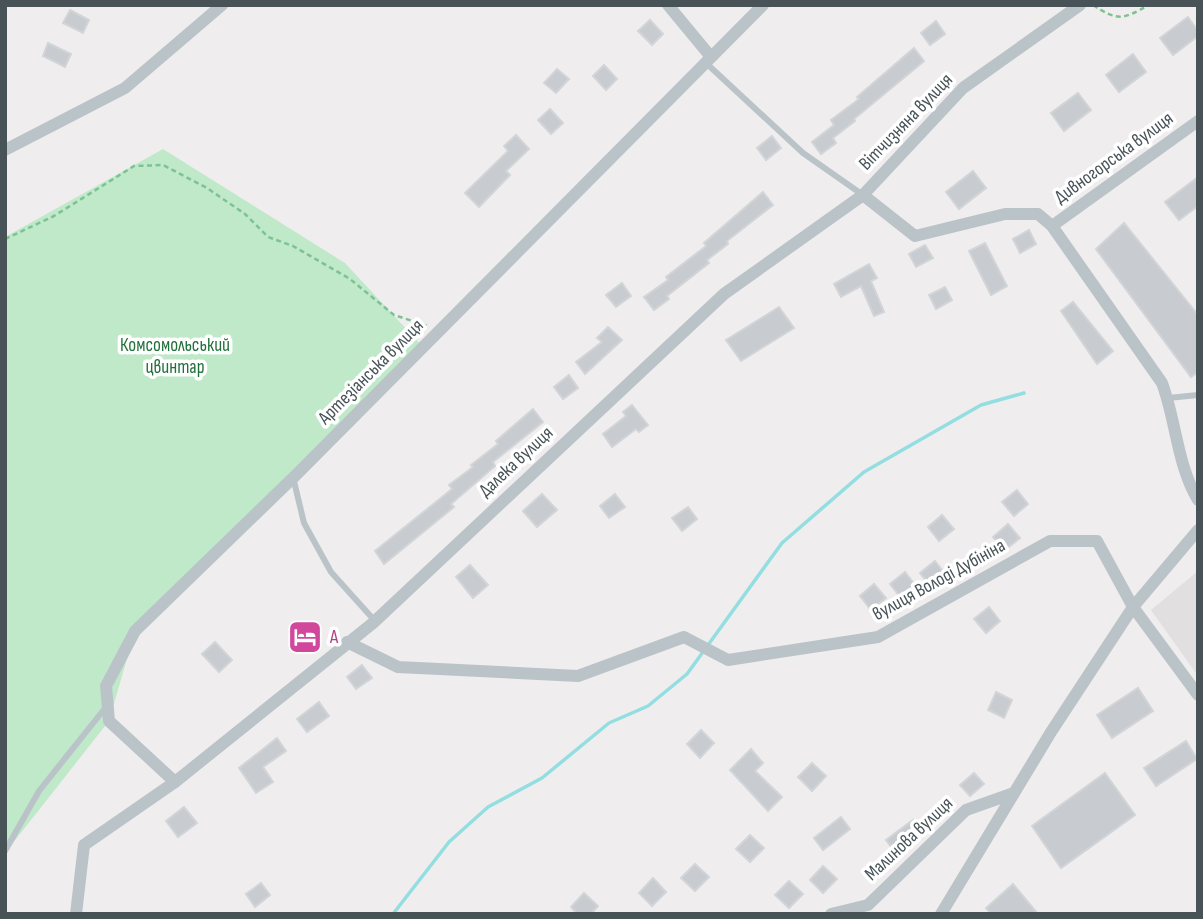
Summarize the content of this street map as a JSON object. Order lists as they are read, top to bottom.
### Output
{
  "streets": {
    "street": [
      "Вітчизняна вулиця",
      "Дивногорська вулиця",
      "Артезіанська вулиця",
      "Далека вулиця",
      "вулиця Володі Дубініна",
      "Малинова вулиця"
    ]
  },
  "crossings": [
    ["Вітчизняна вулиця", "Далека вулиця"],
    ["Далека вулиця", "вулиця Володі Дубініна"]
  ],
  "parks": ["Комсомольський цвинтар"],
  "places": {
    "hotel": ["А"]
  }
}
